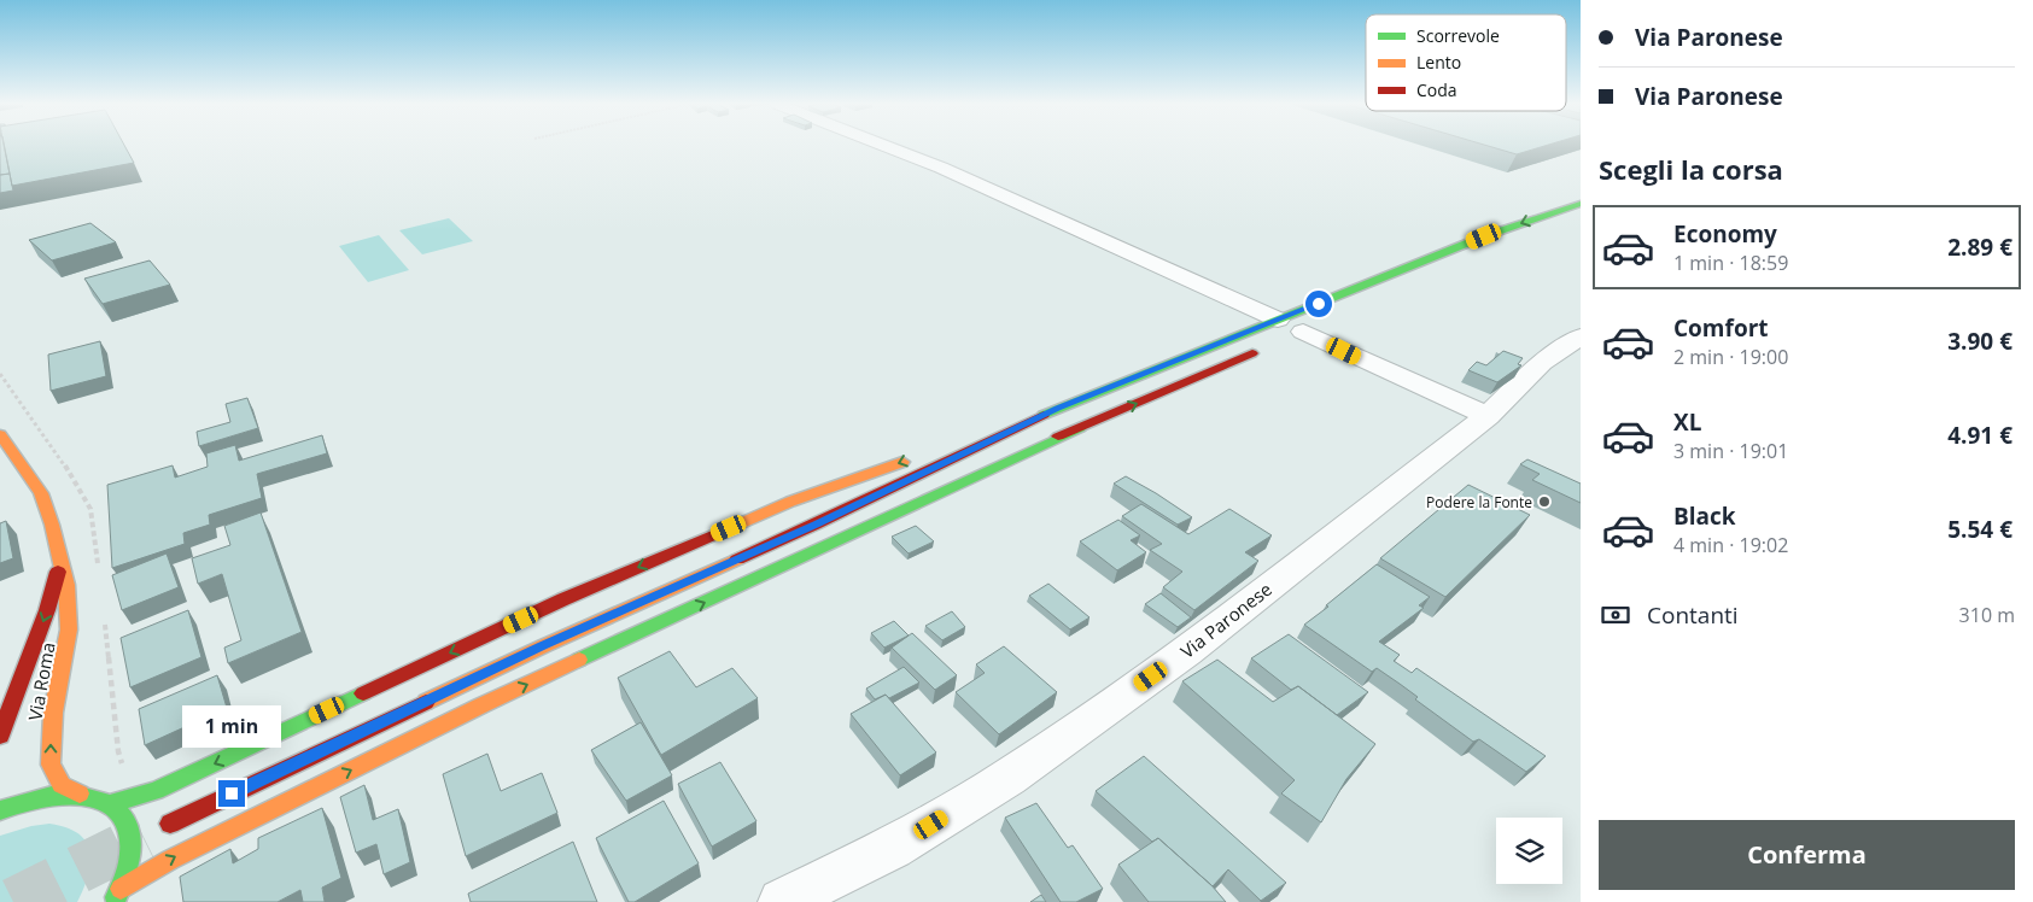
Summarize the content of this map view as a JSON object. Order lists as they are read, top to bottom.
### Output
{
  "streets": {
    "main road": ["Via Roma"],
    "street": ["Via Paronese"]
  },
  "places": ["Podere la Fonte"],
  "legend": ["Scorrevole", "Lento", "Coda"],
  "page": {
    "banner": ["Via Paronese", "Via Paronese"],
    "heading": "Scegli la corsa",
    "list": [
      {
        "name": "Economy",
        "note": "1 min · 18:59",
        "value": "2.89 €"
      },
      {
        "name": "Comfort",
        "note": "2 min · 19:00",
        "value": "3.90 €"
      },
      {
        "name": "XL",
        "note": "3 min · 19:01",
        "value": "4.91 €"
      },
      {
        "name": "Black",
        "note": "4 min · 19:02",
        "value": "5.54 €"
      }
    ],
    "pay": ["Contanti", "310 m"],
    "bubble": "1 min",
    "buttons": "Conferma"
  }
}
